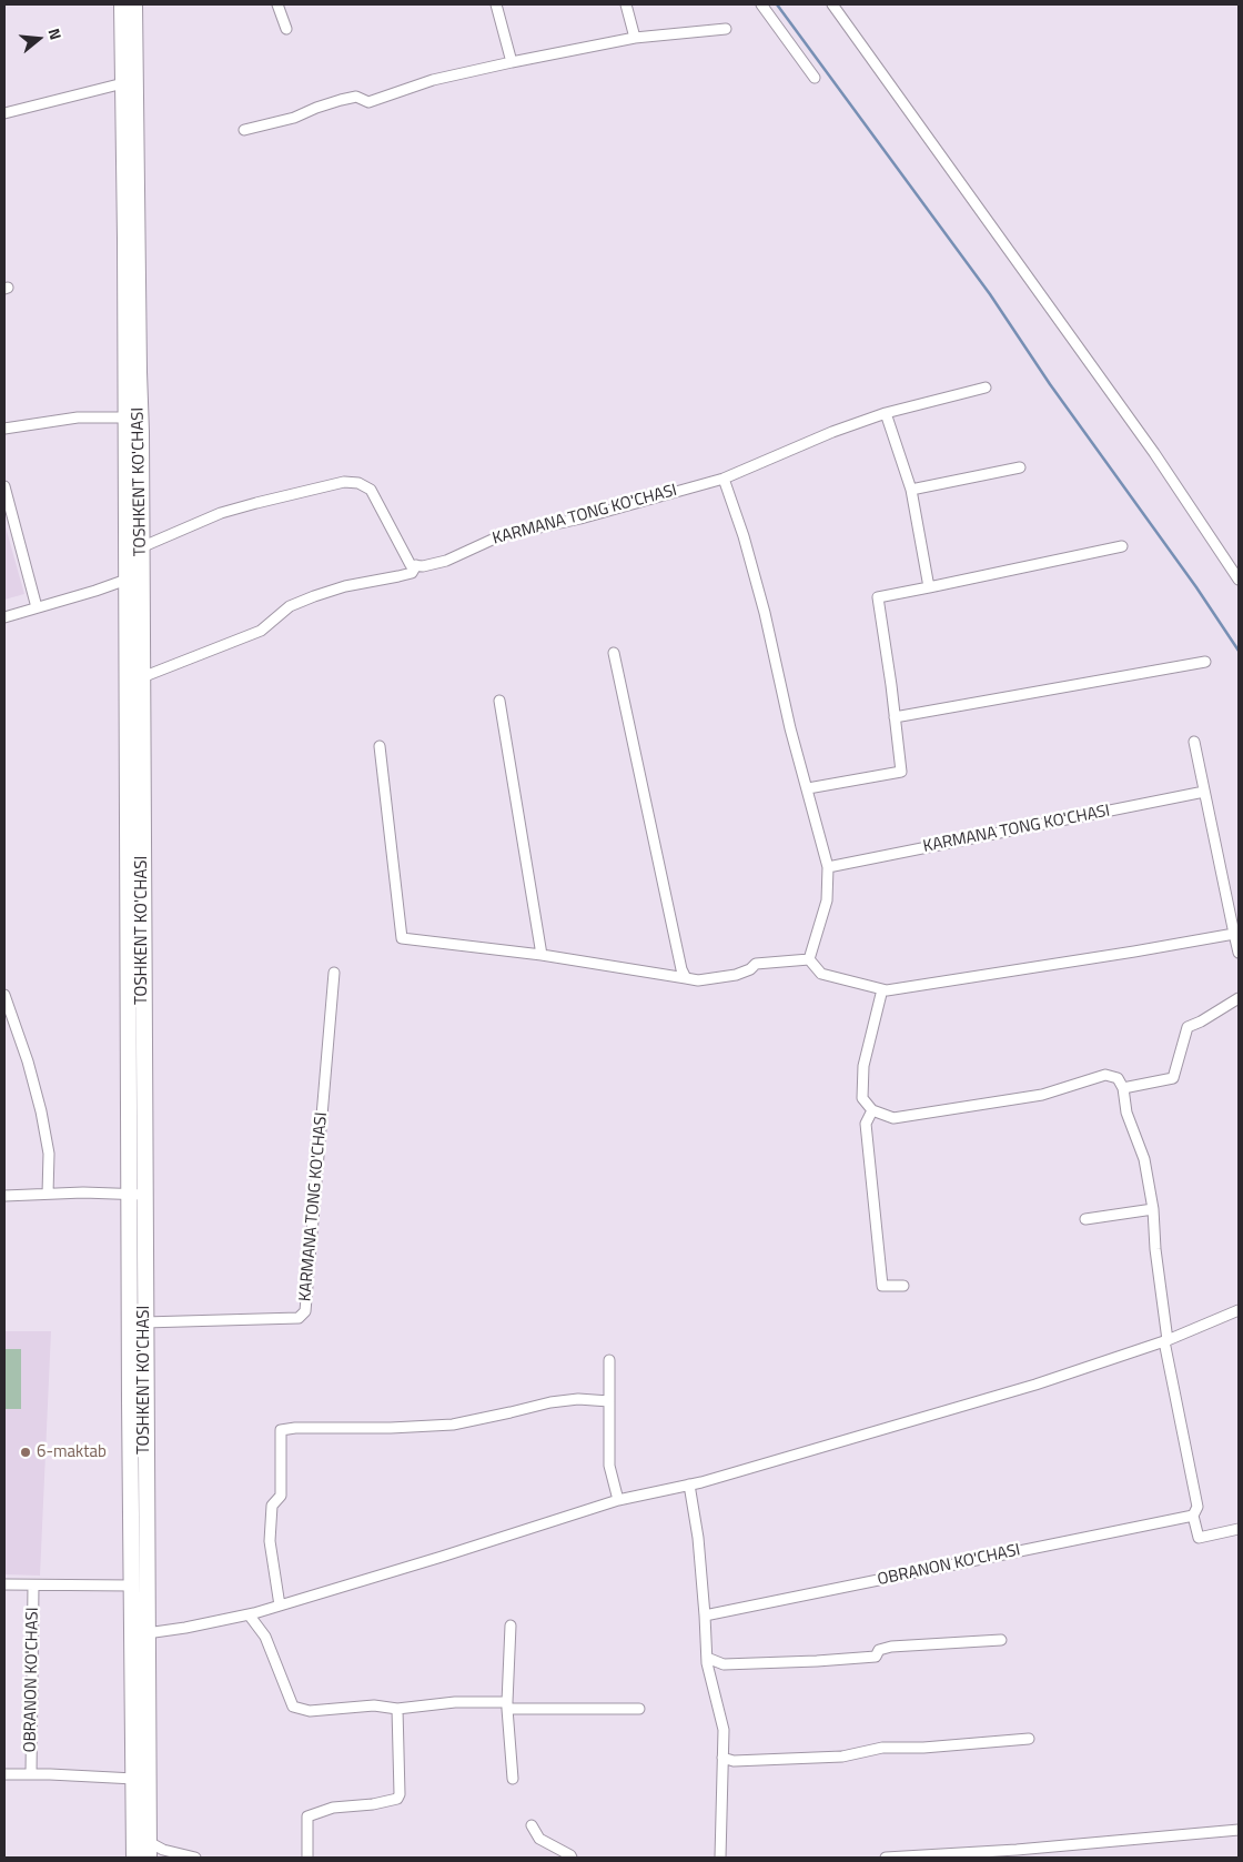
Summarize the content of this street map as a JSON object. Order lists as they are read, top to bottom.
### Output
{
  "streets": {
    "highway": ["TOSHKENT KO'CHASI"],
    "street": ["KARMANA TONG KO'CHASI", "OBRANON KO'CHASI"]
  },
  "crossings": [
    ["TOSHKENT KO'CHASI", "KARMANA TONG KO'CHASI"],
    ["TOSHKENT KO'CHASI", "OBRANON KO'CHASI"]
  ],
  "places": ["6-maktab"],
  "north": "right"
}
